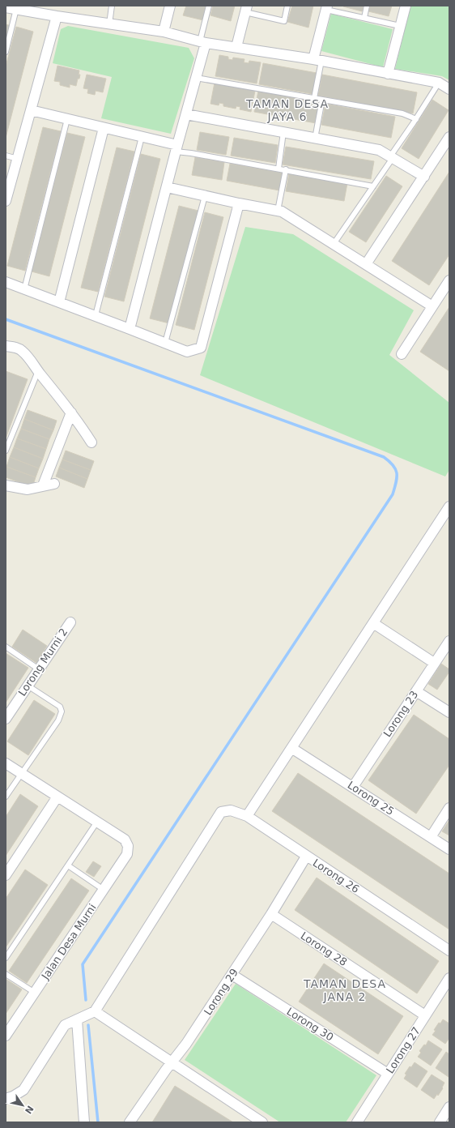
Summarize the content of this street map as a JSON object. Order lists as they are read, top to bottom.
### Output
{
  "streets": {
    "street": [
      "Lorong Murni 2",
      "Lorong 23",
      "Lorong 25",
      "Lorong 26",
      "Jalan Desa Murni",
      "Lorong 28",
      "Lorong 29",
      "Lorong 30",
      "Lorong 27"
    ]
  },
  "crossings": [
    ["Lorong 23", "Lorong 25"],
    ["Lorong 26", "Lorong 29"],
    ["Lorong 28", "Lorong 29"],
    ["Lorong 28", "Lorong 27"],
    ["Lorong 29", "Lorong 30"],
    ["Lorong 30", "Lorong 27"]
  ],
  "districts": ["TAMAN DESA JAYA 6", "TAMAN DESA JANA 2"],
  "north": "bottom right"
}
